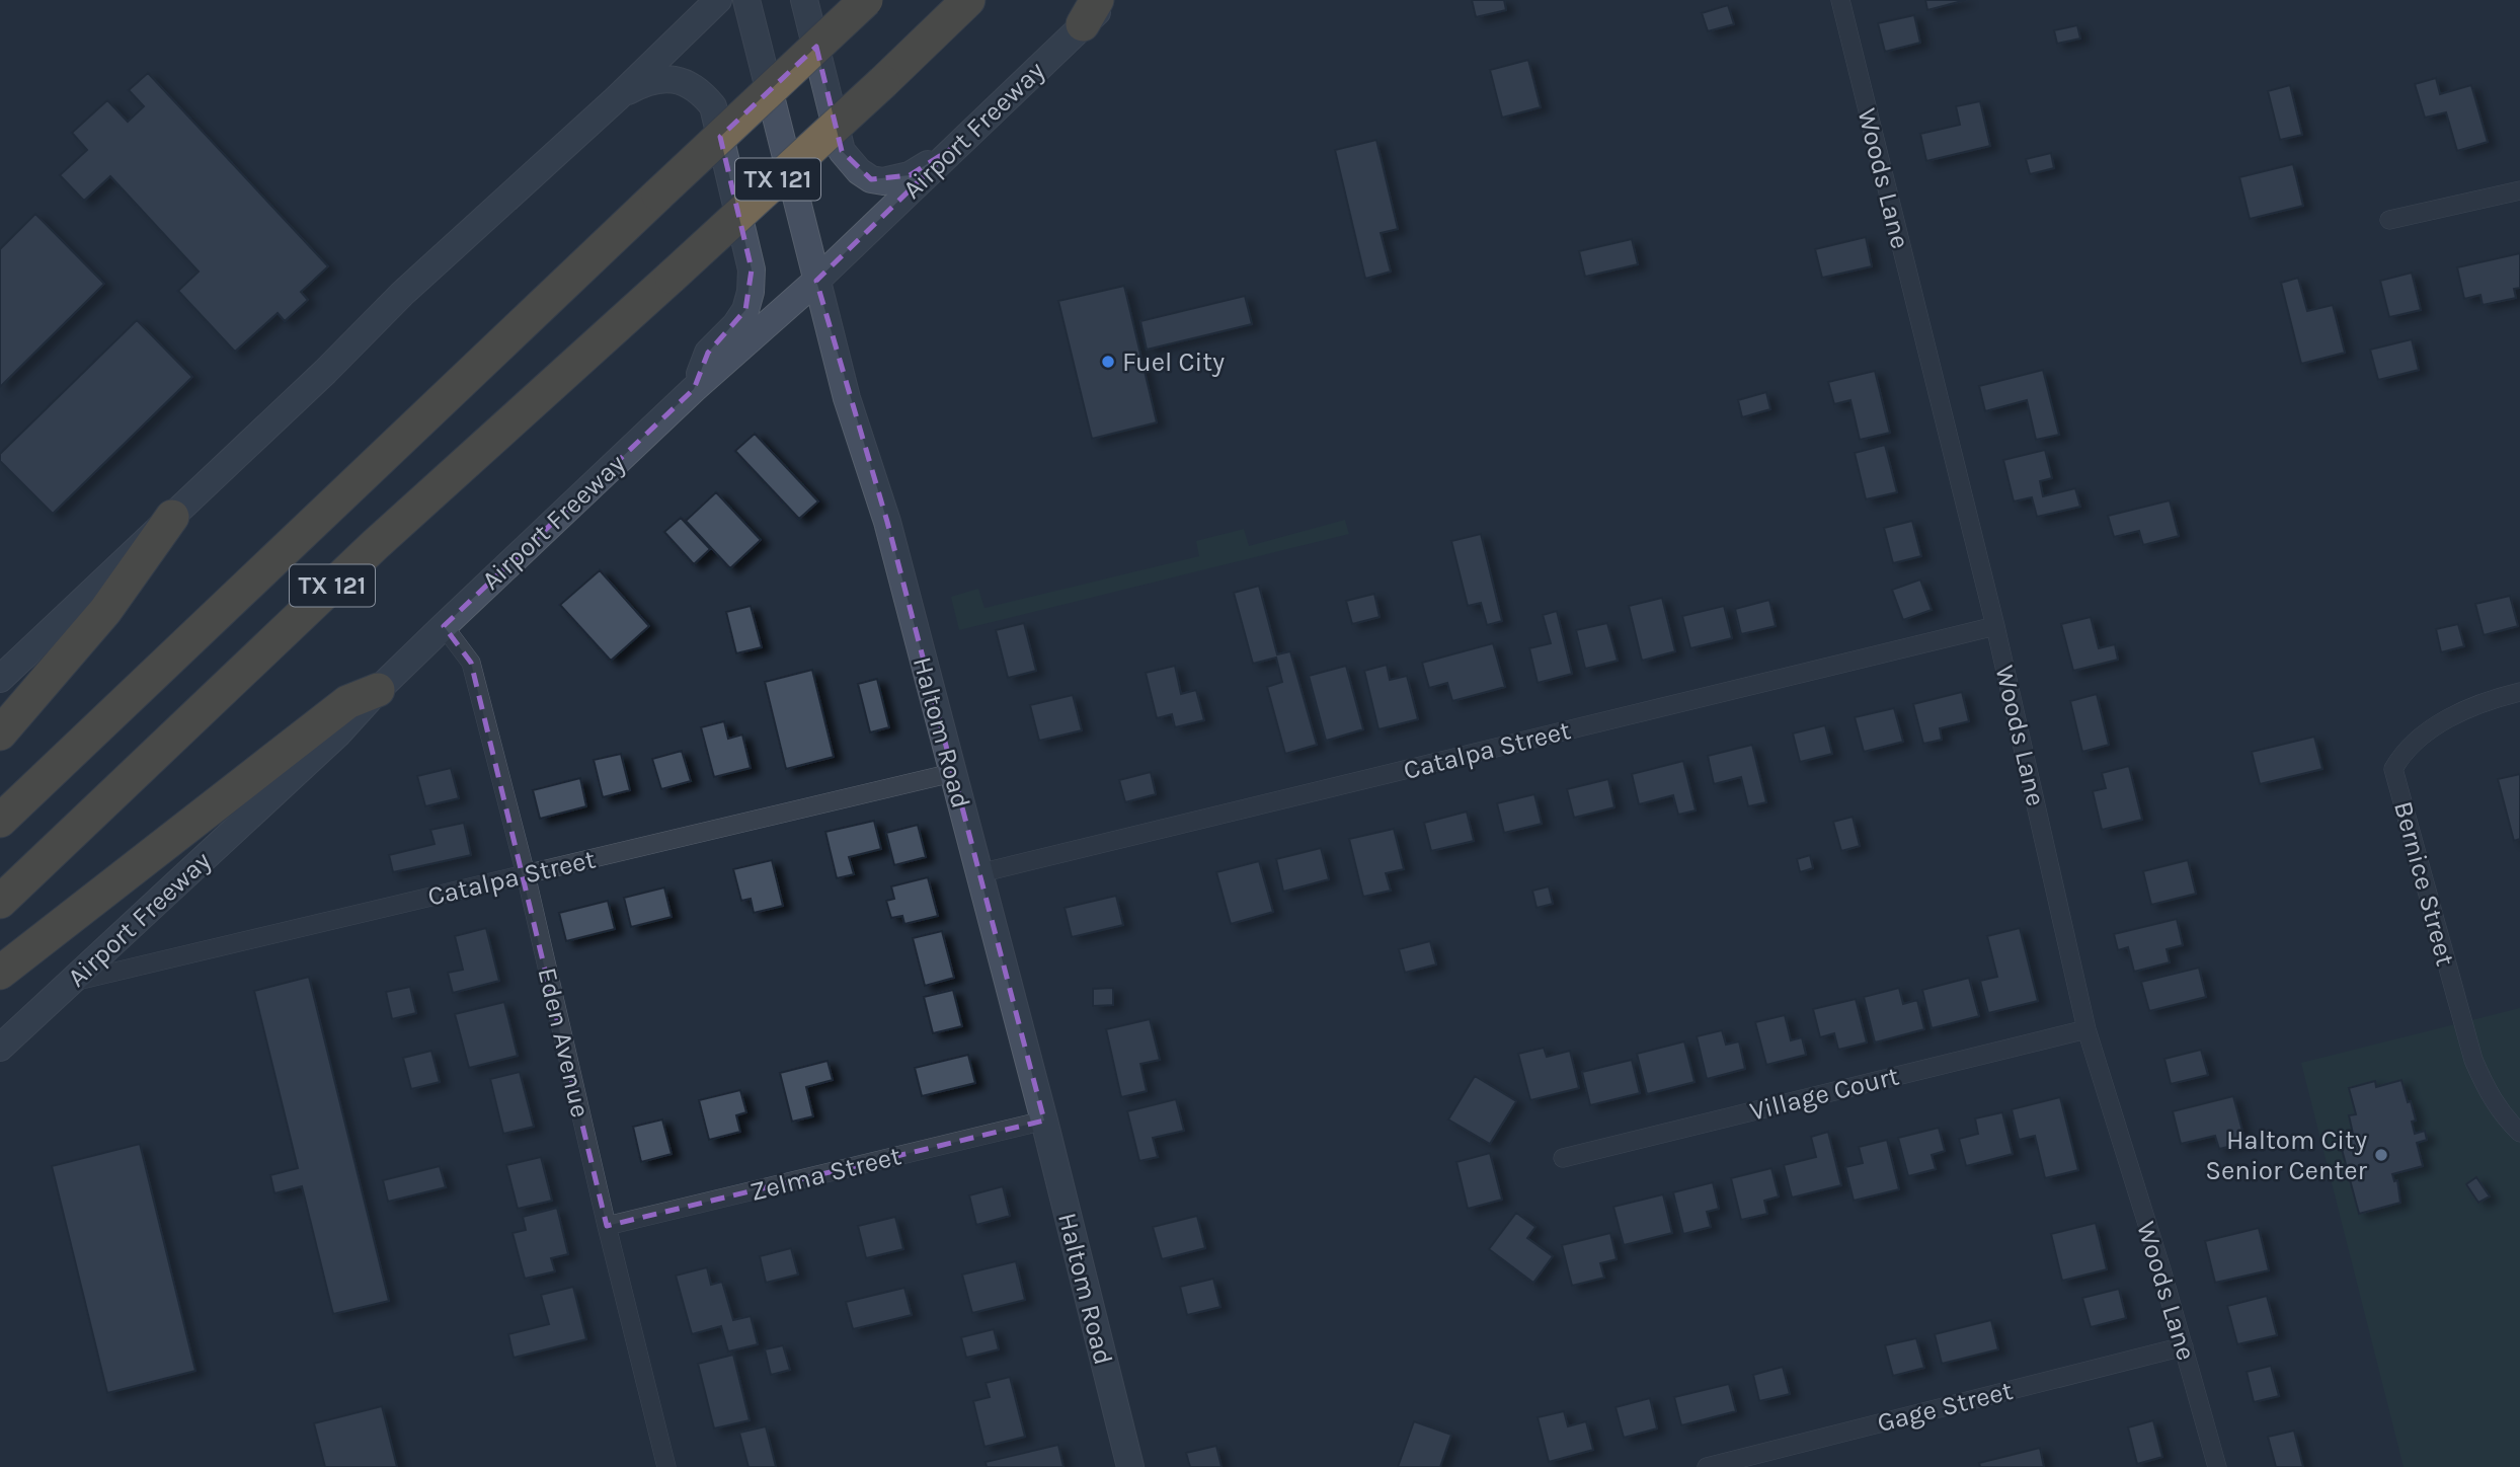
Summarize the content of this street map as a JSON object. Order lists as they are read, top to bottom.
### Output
{
  "streets": {
    "highway": ["TX 121"],
    "main road": ["Airport Freeway", "Haltom Road"],
    "street": [
      "Woods Lane",
      "Catalpa Street",
      "Bernice Street",
      "Eden Avenue",
      "Village Court",
      "Zelma Street",
      "Gage Street"
    ]
  },
  "crossings": [
    ["Airport Freeway", "Haltom Road"],
    ["Airport Freeway", "Catalpa Street"],
    ["Airport Freeway", "Eden Avenue"],
    ["Woods Lane", "Catalpa Street"],
    ["Woods Lane", "Village Court"],
    ["Woods Lane", "Gage Street"],
    ["Haltom Road", "Catalpa Street"],
    ["Haltom Road", "Zelma Street"],
    ["Catalpa Street", "Eden Avenue"],
    ["Eden Avenue", "Zelma Street"]
  ],
  "places": ["Fuel City", "Haltom City Senior Center"]
}
